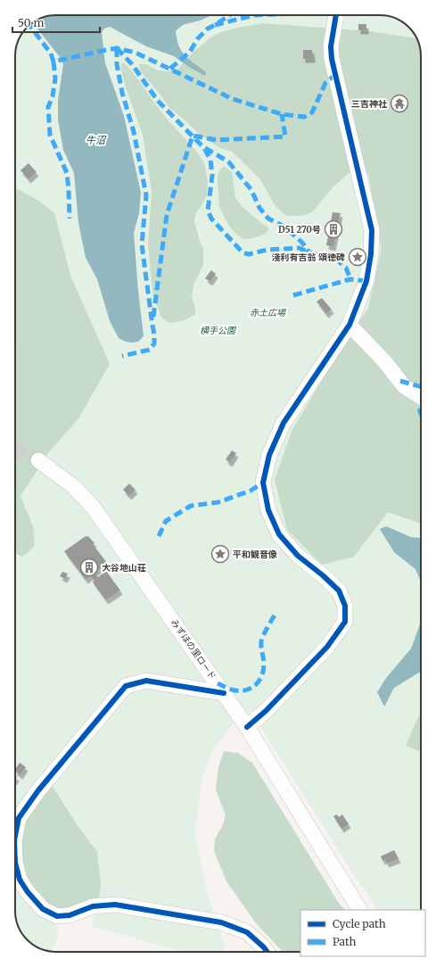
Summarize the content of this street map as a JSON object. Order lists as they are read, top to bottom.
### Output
{
  "streets": {
    "street": ["みずほの里ロード"]
  },
  "water": ["牛沼"],
  "parks": ["赤土広場", "横手公園"],
  "places": {
    "temple": ["三吉神社"],
    "building": ["D51 270号", "大谷地山荘"],
    "place": ["淺利有吉翁 頌徳碑", "平和観音像"]
  },
  "legend": ["Cycle path", "Path"],
  "scale_bar": "50 m"
}
